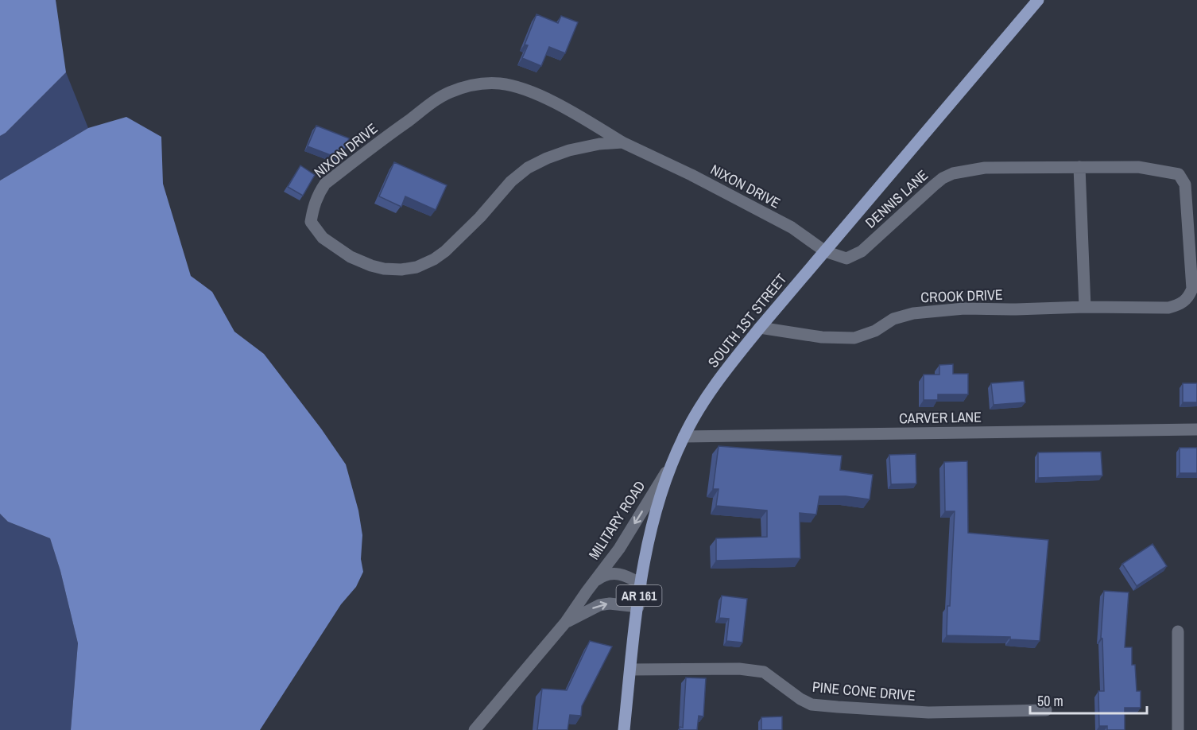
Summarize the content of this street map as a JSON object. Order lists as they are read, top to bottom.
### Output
{
  "streets": {
    "main road": ["SOUTH 1ST STREET", "AR 161"],
    "street": [
      "NIXON DRIVE",
      "DENNIS LANE",
      "CROOK DRIVE",
      "CARVER LANE",
      "MILITARY ROAD",
      "PINE CONE DRIVE"
    ]
  },
  "crossings": [
    ["NIXON DRIVE", "DENNIS LANE"],
    ["NIXON DRIVE", "SOUTH 1ST STREET"],
    ["DENNIS LANE", "CROOK DRIVE"],
    ["DENNIS LANE", "SOUTH 1ST STREET"],
    ["CROOK DRIVE", "SOUTH 1ST STREET"],
    ["SOUTH 1ST STREET", "CARVER LANE"],
    ["SOUTH 1ST STREET", "MILITARY ROAD"],
    ["SOUTH 1ST STREET", "PINE CONE DRIVE"]
  ],
  "scale_bar": "50 m"
}
